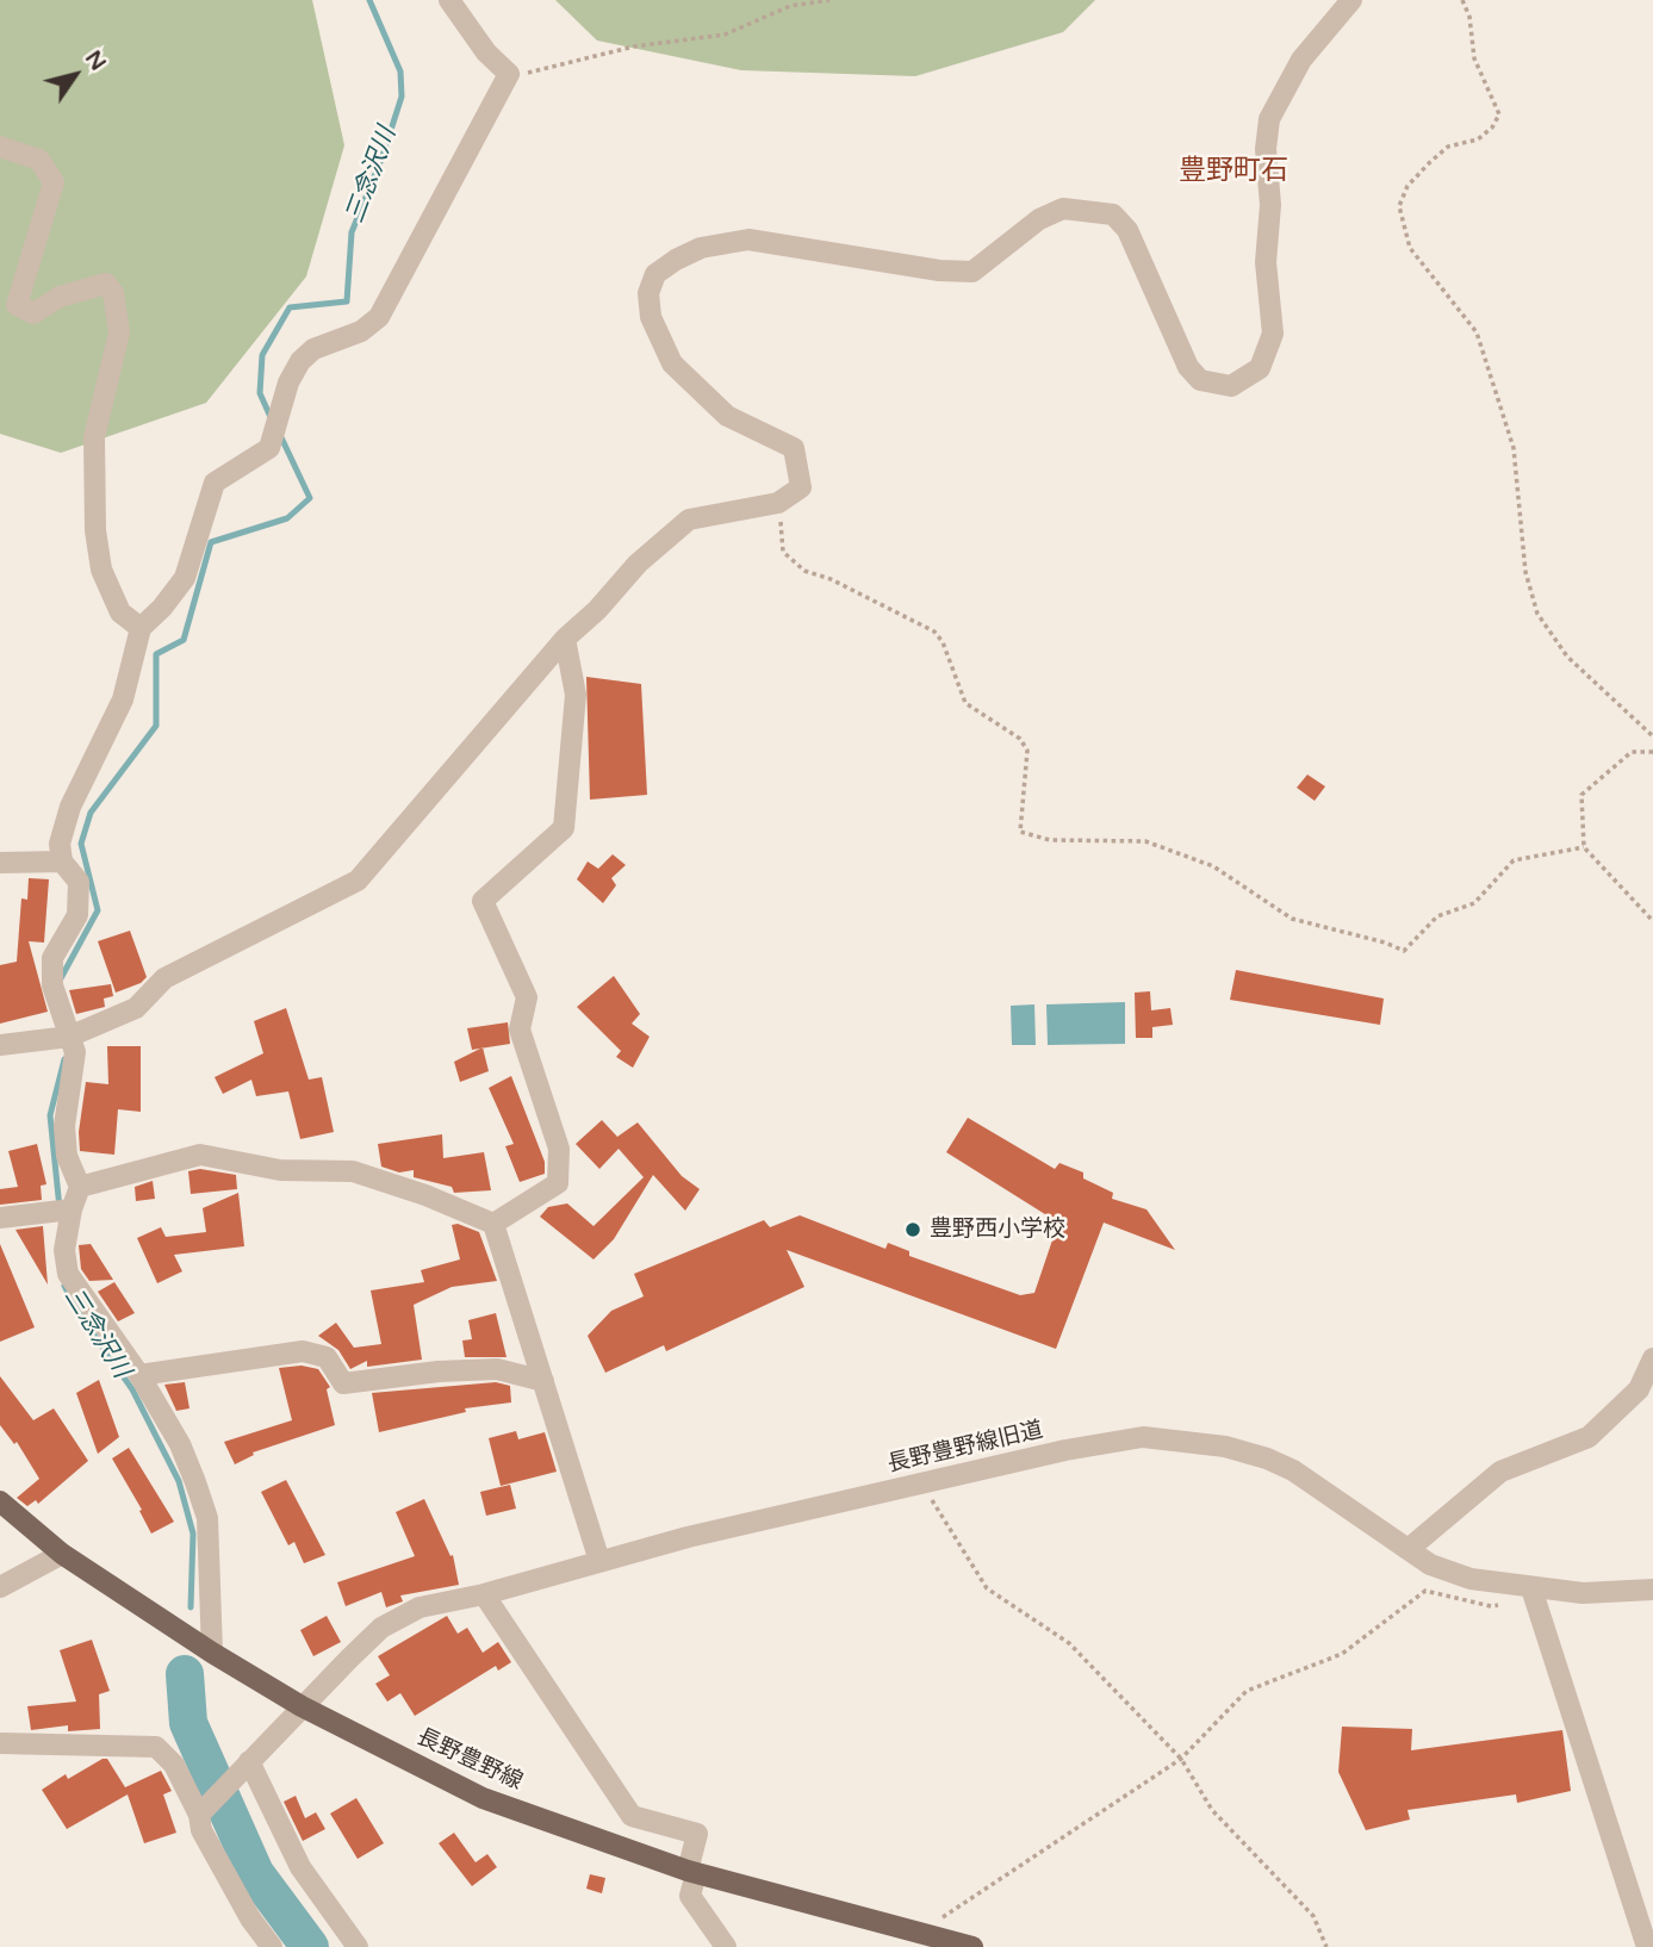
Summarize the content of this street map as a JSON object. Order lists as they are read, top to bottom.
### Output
{
  "streets": {
    "main road": ["長野豊野線"],
    "street": ["長野豊野線旧道"]
  },
  "crossings": [
    ["長野豊野線旧道", "長野豊野線"]
  ],
  "districts": ["豊野町石"],
  "water": ["三念沢川"],
  "places": ["豊野西小学校"],
  "north": "top right"
}
